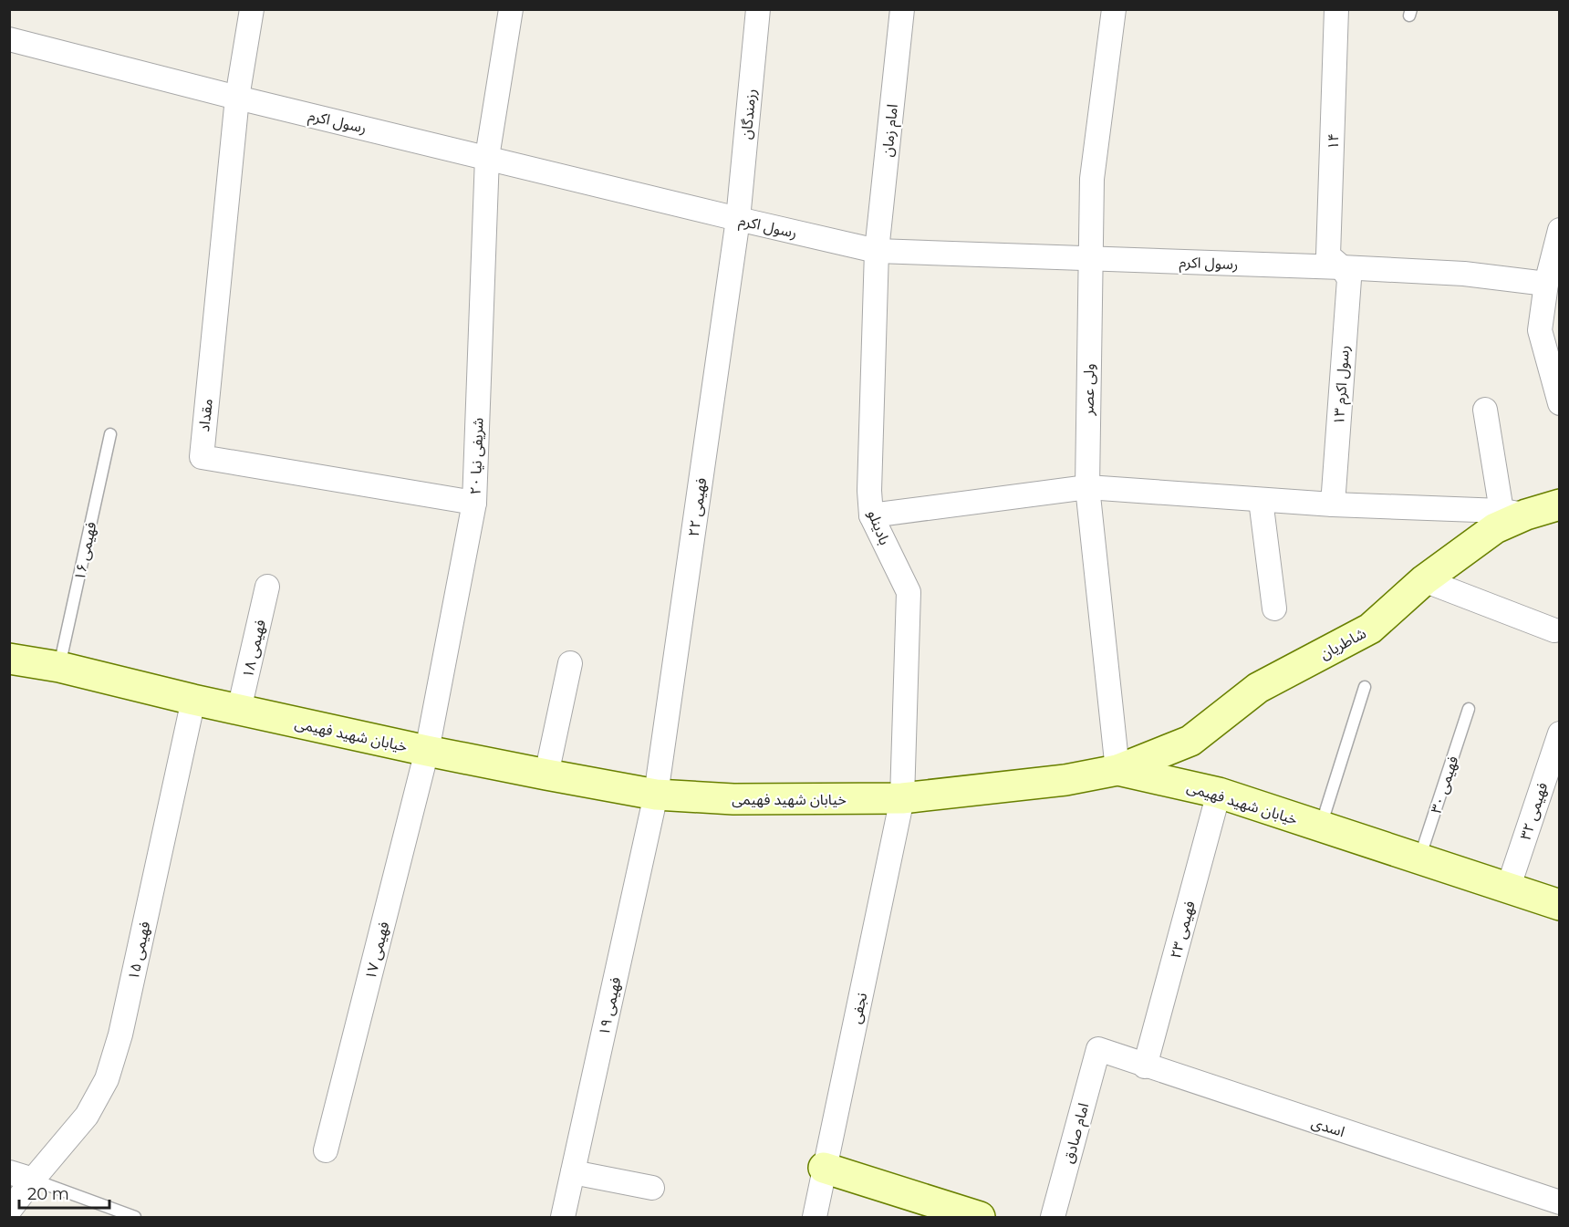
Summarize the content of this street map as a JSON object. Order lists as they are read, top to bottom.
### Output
{
  "streets": {
    "street": [
      "رزمندگان",
      "رسول اکرم",
      "امام زمان",
      "۱۴",
      "رسول اکرم ۱۳",
      "ولی عصر",
      "مقداد",
      "۲۰ شریفی نیا",
      "فهیمی ۲۲",
      "بادینلو",
      "شاطریان",
      "فهیمی ۱۸",
      "خیابان شهید فهیمی",
      "فهیمی ۳۲",
      "فهیمی ۲۳",
      "فهیمی ۱۵",
      "فهیمی ۱۷",
      "فهیمی ۱۹",
      "نجفی",
      "اسدی",
      "امام صادق"
    ],
    "lane": ["فهیمی ۱۶", "فهیمی ۳۰"]
  },
  "crossings": [
    ["رزمندگان", "رسول اکرم"],
    ["رزمندگان", "فهیمی ۲۲"],
    ["رسول اکرم", "امام زمان"],
    ["رسول اکرم", "۱۴"],
    ["رسول اکرم", "رسول اکرم ۱۳"],
    ["رسول اکرم", "ولی عصر"],
    ["رسول اکرم", "مقداد"],
    ["رسول اکرم", "۲۰ شریفی نیا"],
    ["رسول اکرم", "فهیمی ۲۲"],
    ["رسول اکرم", "بادینلو"],
    ["امام زمان", "بادینلو"],
    ["۱۴", "رسول اکرم ۱۳"],
    ["ولی عصر", "شاطریان"],
    ["ولی عصر", "خیابان شهید فهیمی"],
    ["مقداد", "۲۰ شریفی نیا"],
    ["۲۰ شریفی نیا", "خیابان شهید فهیمی"],
    ["۲۰ شریفی نیا", "فهیمی ۱۷"],
    ["فهیمی ۲۲", "خیابان شهید فهیمی"],
    ["فهیمی ۲۲", "فهیمی ۱۹"],
    ["بادینلو", "خیابان شهید فهیمی"],
    ["بادینلو", "نجفی"],
    ["فهیمی ۱۶", "خیابان شهید فهیمی"],
    ["شاطریان", "خیابان شهید فهیمی"],
    ["فهیمی ۱۸", "خیابان شهید فهیمی"],
    ["خیابان شهید فهیمی", "فهیمی ۳۰"],
    ["خیابان شهید فهیمی", "فهیمی ۳۲"],
    ["خیابان شهید فهیمی", "فهیمی ۲۳"],
    ["خیابان شهید فهیمی", "فهیمی ۱۵"],
    ["خیابان شهید فهیمی", "فهیمی ۱۷"],
    ["خیابان شهید فهیمی", "فهیمی ۱۹"],
    ["خیابان شهید فهیمی", "نجفی"],
    ["فهیمی ۲۳", "اسدی"],
    ["اسدی", "امام صادق"]
  ],
  "scale_bar": "20 m"
}
